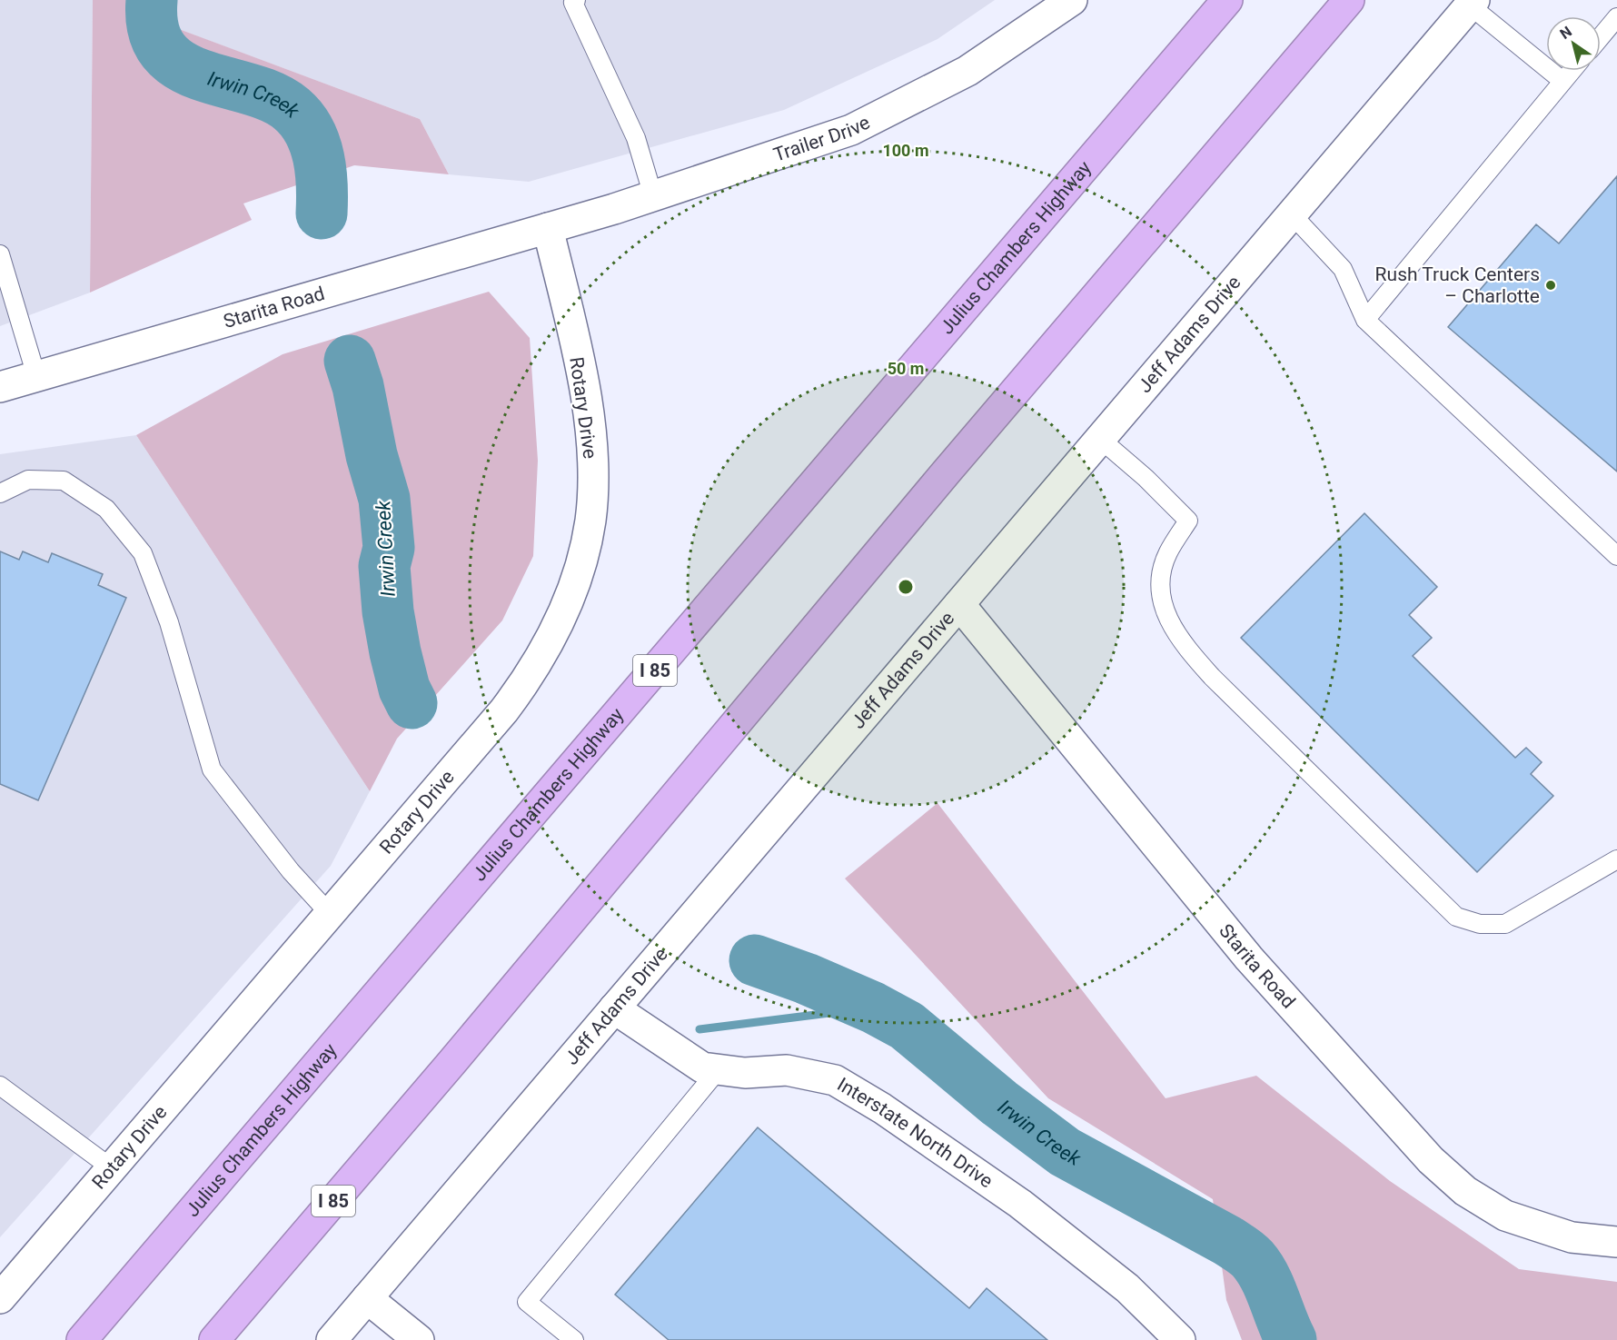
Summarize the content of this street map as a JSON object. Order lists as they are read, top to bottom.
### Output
{
  "streets": {
    "highway": ["Julius Chambers Highway", "I 85"],
    "street": [
      "Trailer Drive",
      "Starita Road",
      "Jeff Adams Drive",
      "Rotary Drive",
      "Interstate North Drive"
    ]
  },
  "crossings": [
    ["Trailer Drive", "Starita Road"],
    ["Trailer Drive", "Rotary Drive"],
    ["Starita Road", "Jeff Adams Drive"],
    ["Starita Road", "Rotary Drive"],
    ["Jeff Adams Drive", "Interstate North Drive"]
  ],
  "water": ["Irwin Creek"],
  "places": ["Rush Truck Centers – Charlotte"],
  "north": "top left",
  "rings": ["100 m", "50 m"]
}
